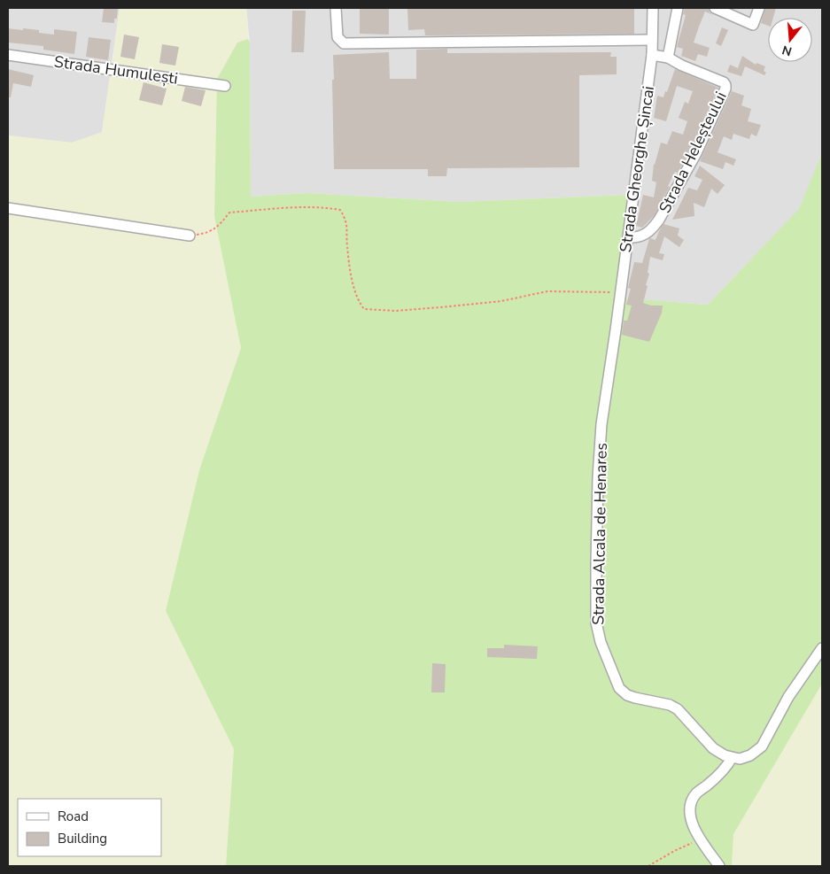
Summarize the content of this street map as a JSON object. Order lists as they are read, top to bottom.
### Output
{
  "streets": {
    "street": [
      "Strada Humulești",
      "Strada Heleșteului",
      "Strada Gheorghe Șincai",
      "Strada Alcala de Henares"
    ]
  },
  "crossings": [
    ["Strada Heleșteului", "Strada Gheorghe Șincai"],
    ["Strada Gheorghe Șincai", "Strada Alcala de Henares"]
  ],
  "legend": ["Road", "Building"],
  "north": "bottom"
}
